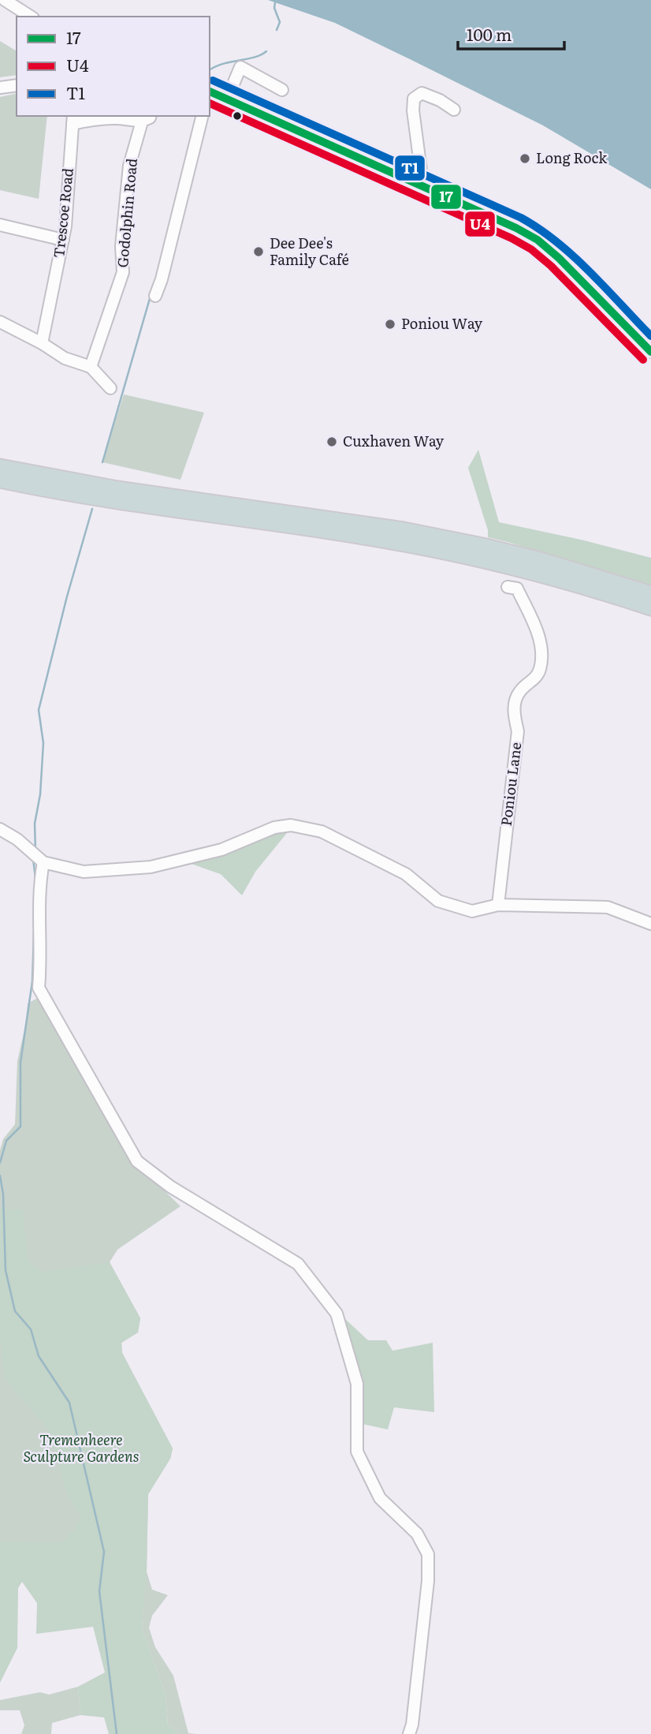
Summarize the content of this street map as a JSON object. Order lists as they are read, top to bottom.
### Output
{
  "streets": {
    "street": ["Trescoe Road", "Godolphin Road", "Poniou Lane"]
  },
  "parks": ["Tremenheere Sculpture Gardens"],
  "places": [
    "Long Rock",
    "Dee Dee's Family Café",
    "Poniou Way",
    "Cuxhaven Way"
  ],
  "lines": ["transit line T1", "transit line 17", "transit line U4"],
  "legend": ["17", "U4", "T1"],
  "scale_bar": "100 m"
}
